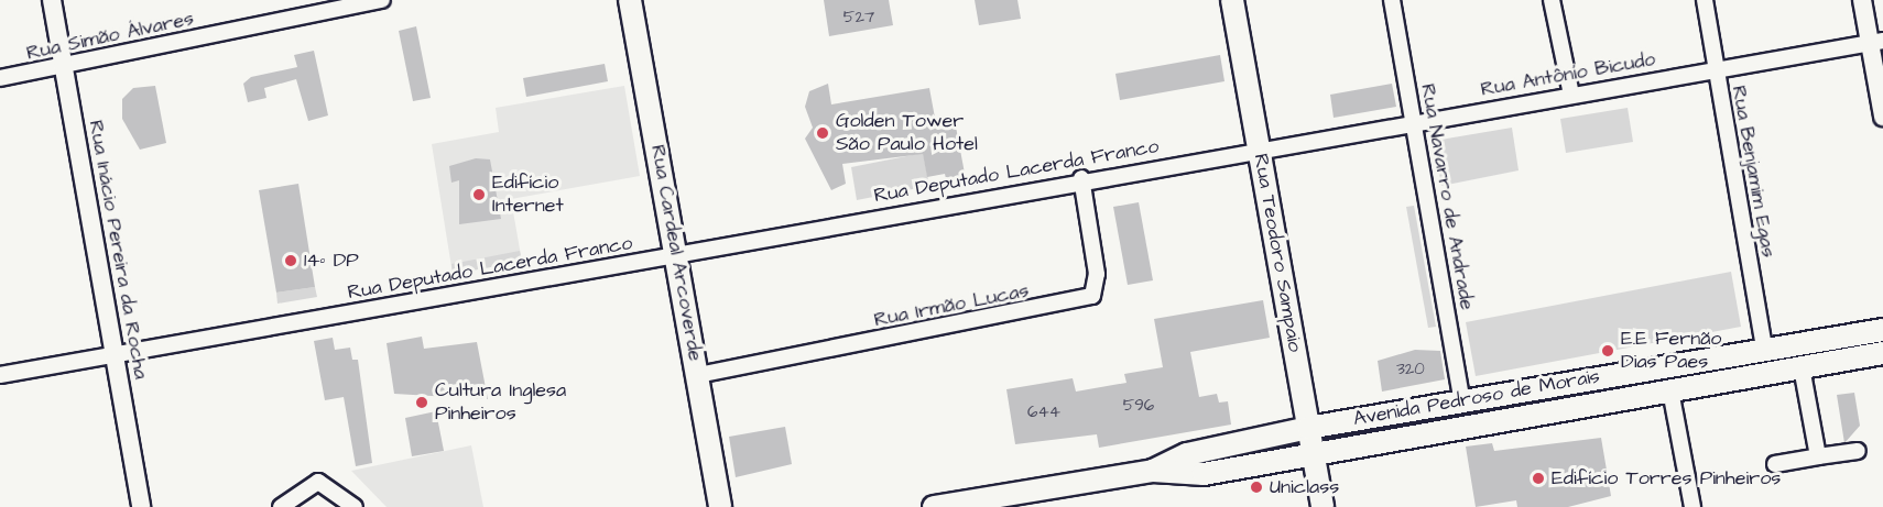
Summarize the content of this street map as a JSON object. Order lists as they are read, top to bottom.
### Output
{
  "streets": {
    "main road": ["Rua Cardeal Arcoverde", "Rua Teodoro Sampaio", "Avenida Pedroso de Morais"],
    "street": [
      "Rua Simão Álvares",
      "Rua Antônio Bicudo",
      "Rua Deputado Lacerda Franco",
      "Rua Benjamim Egas",
      "Rua Navarro de Andrade",
      "Rua Inácio Pereira da Rocha",
      "Rua Irmão Lucas"
    ]
  },
  "crossings": [
    ["Rua Simão Álvares", "Rua Inácio Pereira da Rocha"],
    ["Rua Antônio Bicudo", "Rua Deputado Lacerda Franco"],
    ["Rua Antônio Bicudo", "Rua Benjamim Egas"],
    ["Rua Antônio Bicudo", "Rua Navarro de Andrade"],
    ["Rua Antônio Bicudo", "Rua Teodoro Sampaio"],
    ["Rua Deputado Lacerda Franco", "Rua Inácio Pereira da Rocha"],
    ["Rua Deputado Lacerda Franco", "Rua Cardeal Arcoverde"],
    ["Rua Deputado Lacerda Franco", "Rua Teodoro Sampaio"],
    ["Rua Deputado Lacerda Franco", "Rua Irmão Lucas"],
    ["Rua Benjamim Egas", "Avenida Pedroso de Morais"],
    ["Rua Navarro de Andrade", "Avenida Pedroso de Morais"],
    ["Rua Cardeal Arcoverde", "Rua Irmão Lucas"],
    ["Rua Teodoro Sampaio", "Avenida Pedroso de Morais"]
  ],
  "places": [
    "Golden Tower São Paulo Hotel",
    "Edifício Internet",
    "14º DP",
    "E.E Fernão Dias Paes",
    "Cultura Inglesa Pinheiros",
    "Edifício Torres Pinheiros",
    "Uniclass"
  ],
  "house_numbers": [
    "527",
    "320",
    "596",
    "644"
  ]
}
